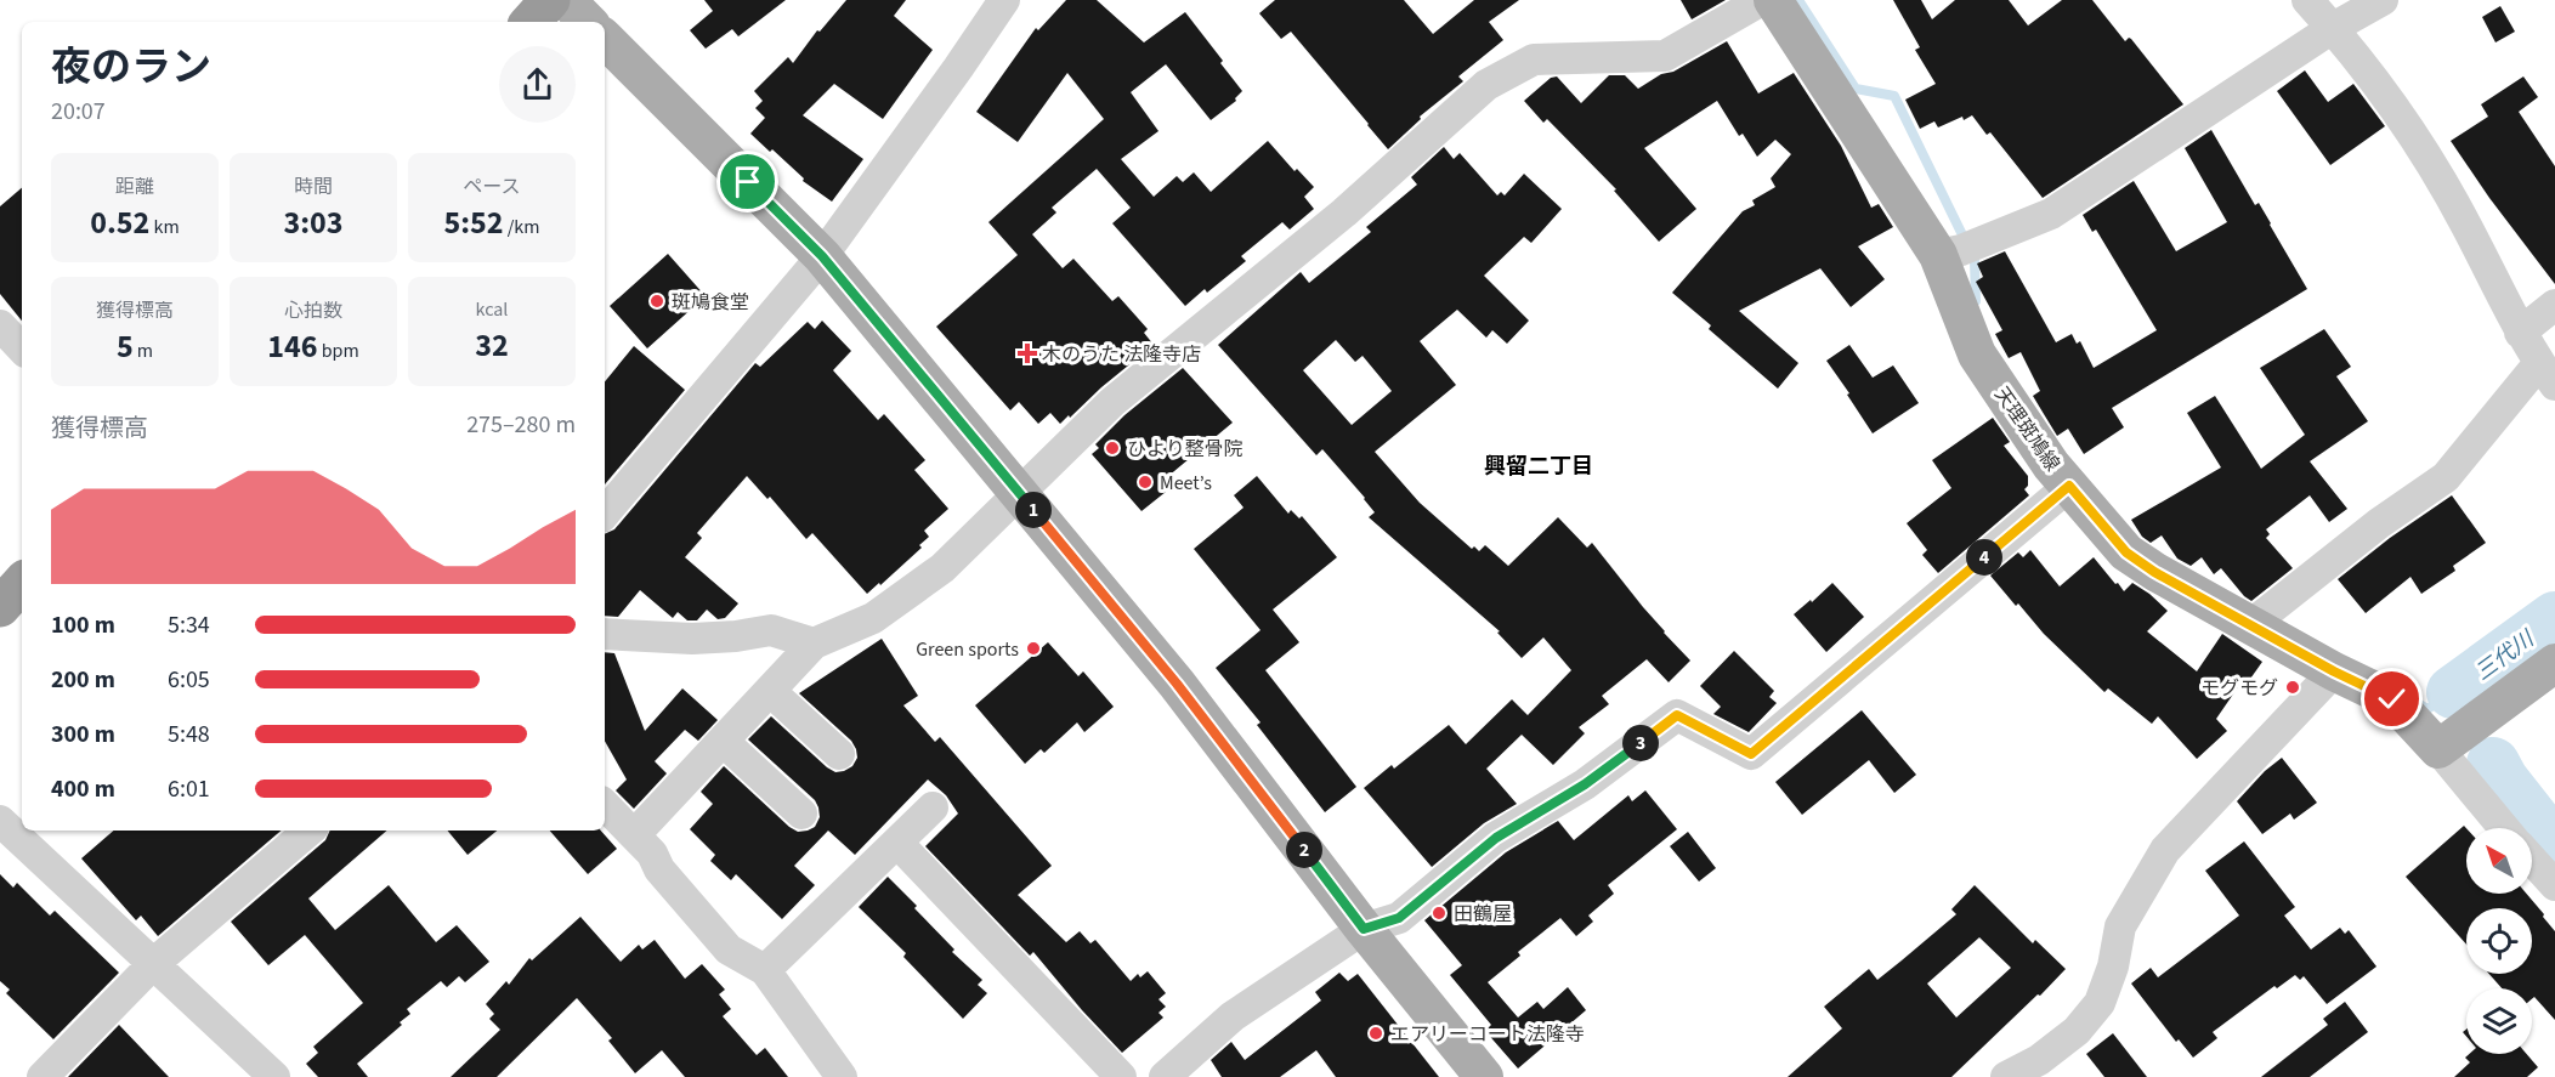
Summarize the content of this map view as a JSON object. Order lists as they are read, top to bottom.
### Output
{
  "streets": {
    "main road": ["天理斑鳩線"]
  },
  "districts": ["興留二丁目"],
  "water": ["三代川"],
  "places": {
    "other": [
      "斑鳩食堂",
      "ひより整骨院",
      "Meet’s",
      "Green sports",
      "モグモグ",
      "田鶴屋",
      "エアリーコート法隆寺"
    ],
    "health": ["木のうた 法隆寺店"]
  },
  "north": "top left",
  "page": {
    "heading": ["夜のラン", "20:07"],
    "stats": [
      ["距離", "0.52 km"],
      ["時間", "3:03"],
      ["ペース", "5:52 /km"],
      ["獲得標高", "5 m"],
      ["心拍数", "146 bpm"],
      ["kcal", "32"]
    ],
    "chart": ["獲得標高", "275–280 m"],
    "pins": [
      "1",
      "4",
      "3",
      "2"
    ],
    "list": [
      {
        "name": "100 m",
        "note": "5:34"
      },
      {
        "name": "200 m",
        "note": "6:05"
      },
      {
        "name": "300 m",
        "note": "5:48"
      },
      {
        "name": "400 m",
        "note": "6:01"
      }
    ]
  }
}
